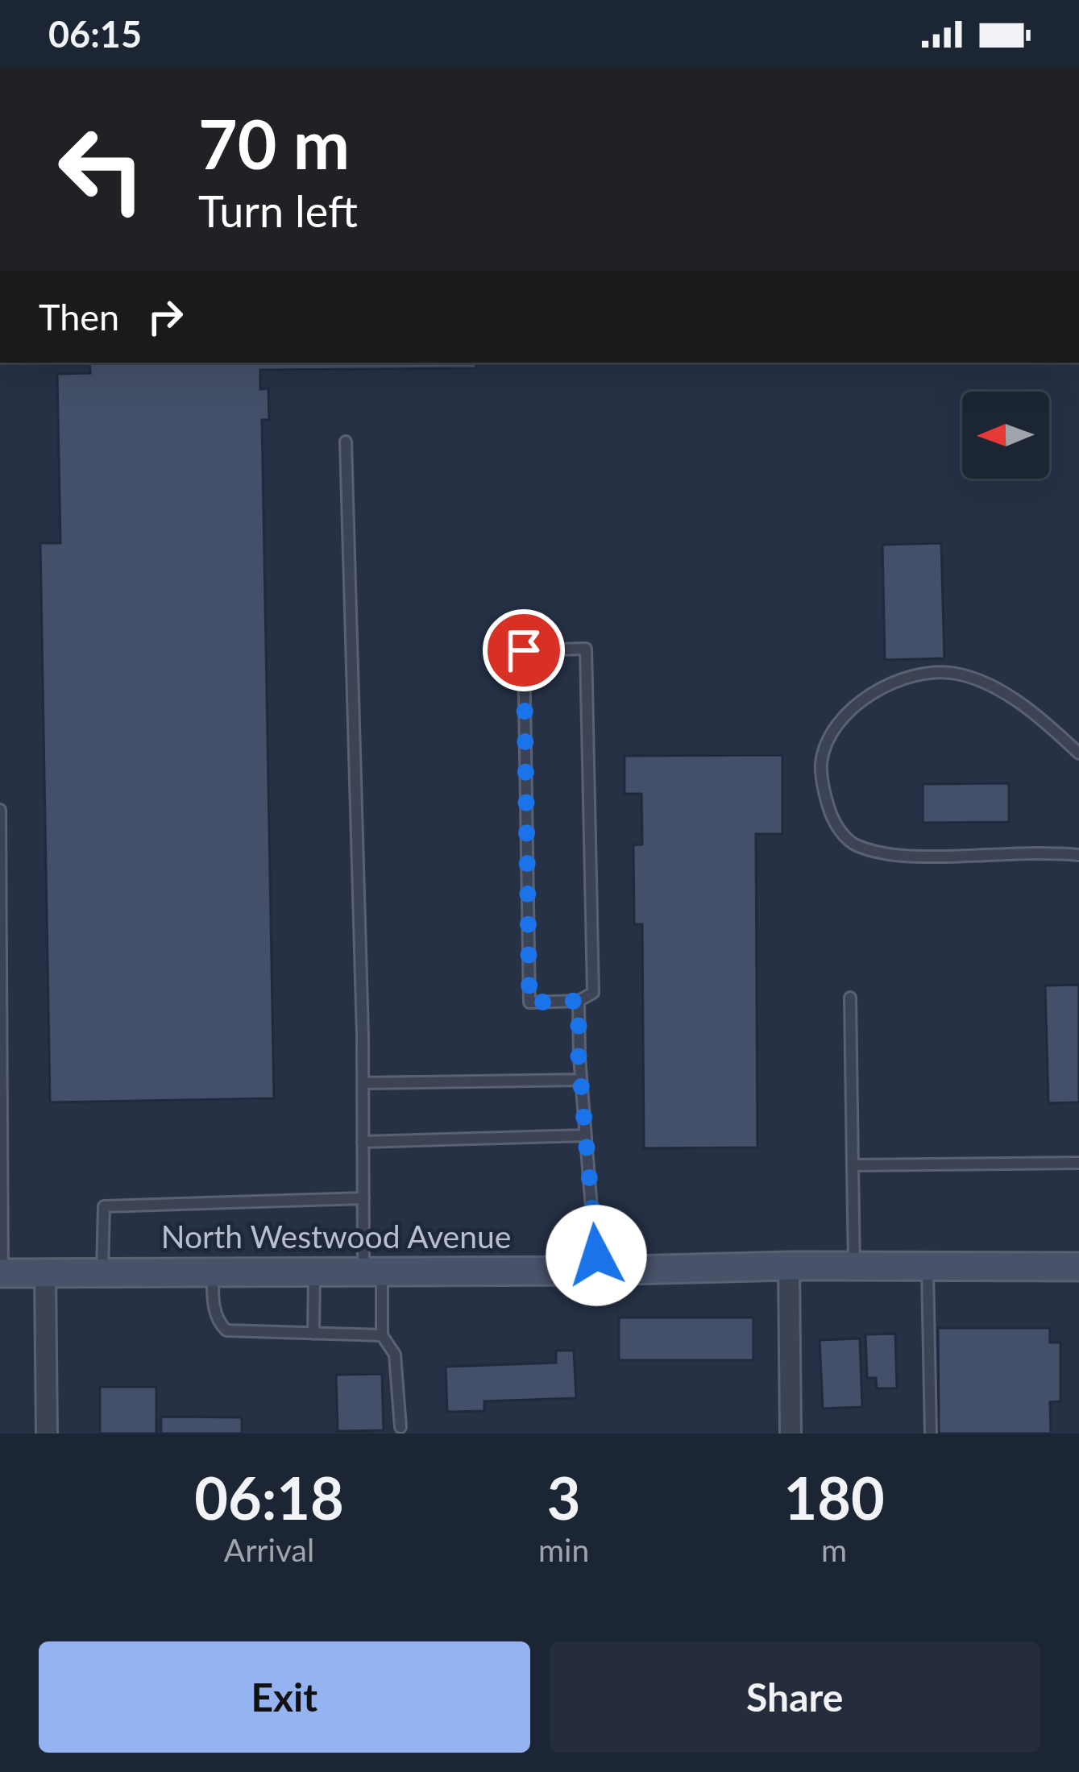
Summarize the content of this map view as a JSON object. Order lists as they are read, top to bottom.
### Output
{
  "streets": {
    "street": ["North Westwood Avenue"]
  },
  "north": "left",
  "page": {
    "status": "06:15",
    "turn": ["70 m", "Turn left"],
    "then": "Then",
    "eta": [
      "06:18",
      "Arrival",
      "3",
      "min",
      "180",
      "m"
    ],
    "buttons": ["Exit", "Share"]
  }
}
